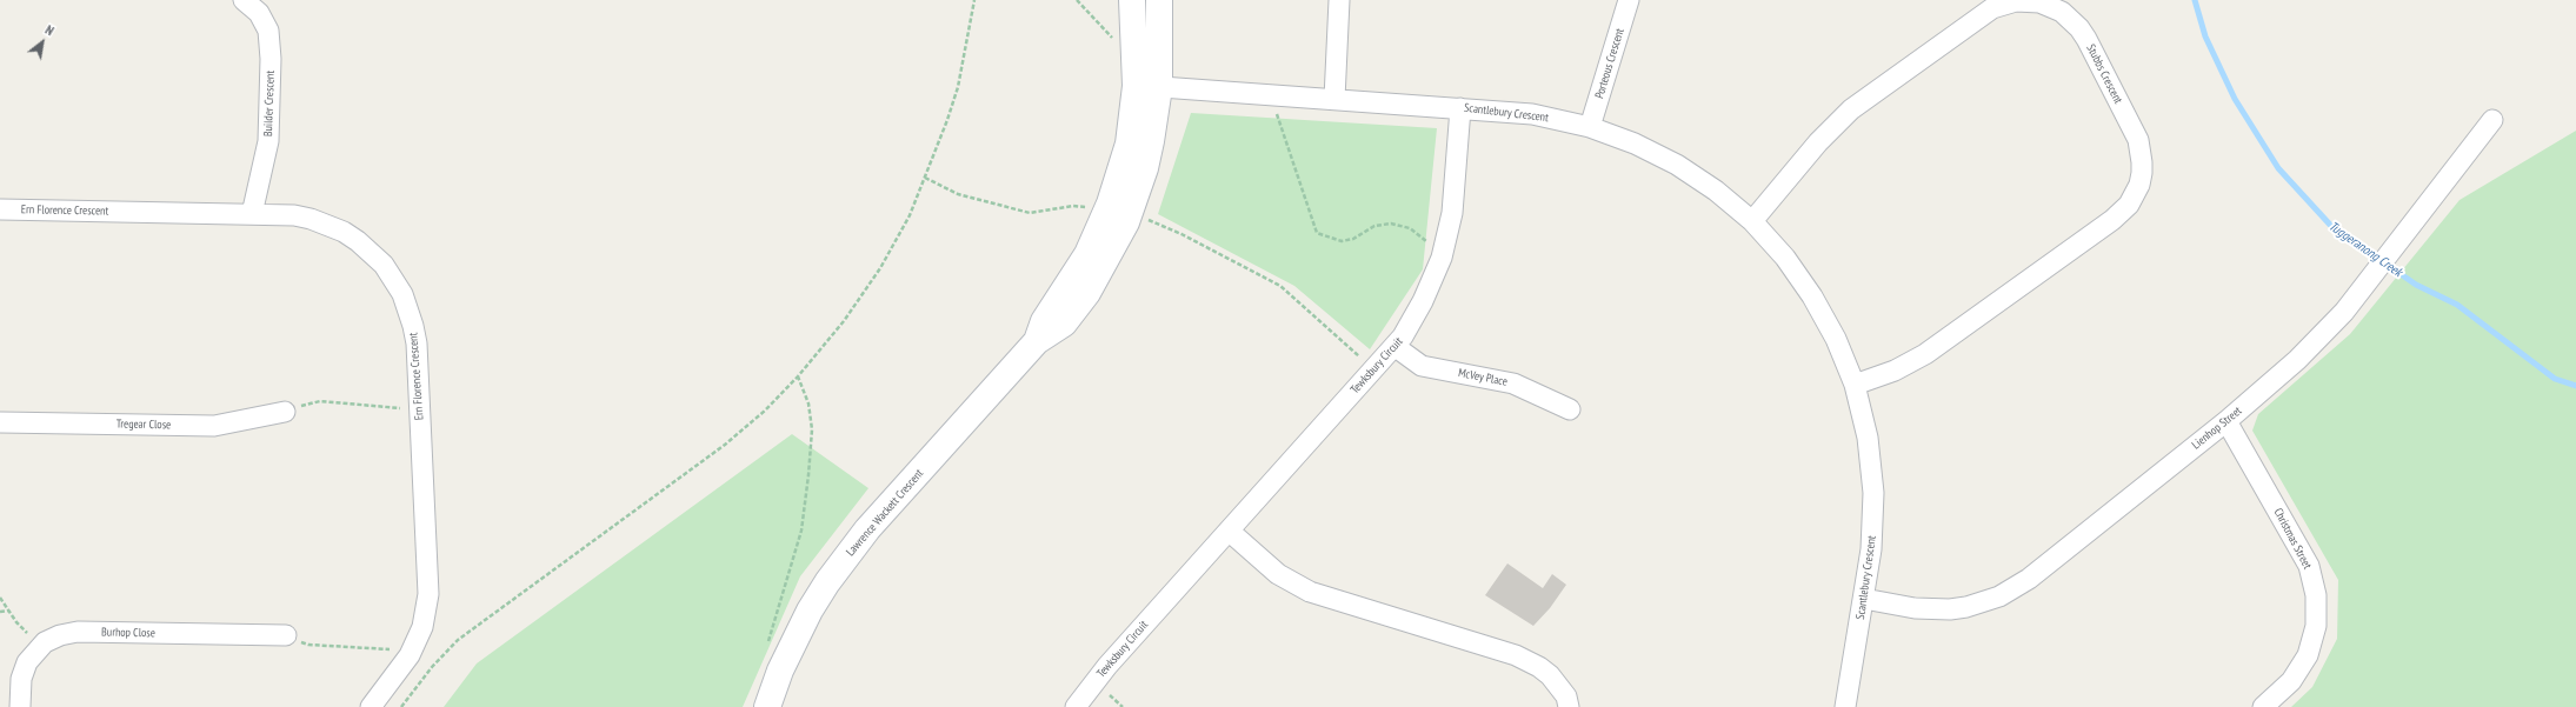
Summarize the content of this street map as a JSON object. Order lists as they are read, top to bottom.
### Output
{
  "streets": {
    "street": [
      "Porteous Crescent",
      "Stubbs Crescent",
      "Builder Crescent",
      "Scantlebury Crescent",
      "Ern Florence Crescent",
      "Tewksbury Circuit",
      "McVey Place",
      "Tregear Close",
      "Lienhop Street",
      "Lawrence Wackett Crescent",
      "Christmas Street",
      "Burhop Close"
    ]
  },
  "crossings": [
    ["Porteous Crescent", "Scantlebury Crescent"],
    ["Stubbs Crescent", "Scantlebury Crescent"],
    ["Builder Crescent", "Ern Florence Crescent"],
    ["Scantlebury Crescent", "Tewksbury Circuit"],
    ["Scantlebury Crescent", "Lienhop Street"],
    ["Scantlebury Crescent", "Lawrence Wackett Crescent"],
    ["Tewksbury Circuit", "McVey Place"],
    ["Lienhop Street", "Christmas Street"]
  ],
  "water": ["Tuggeranong Creek"],
  "north": "top right"
}
